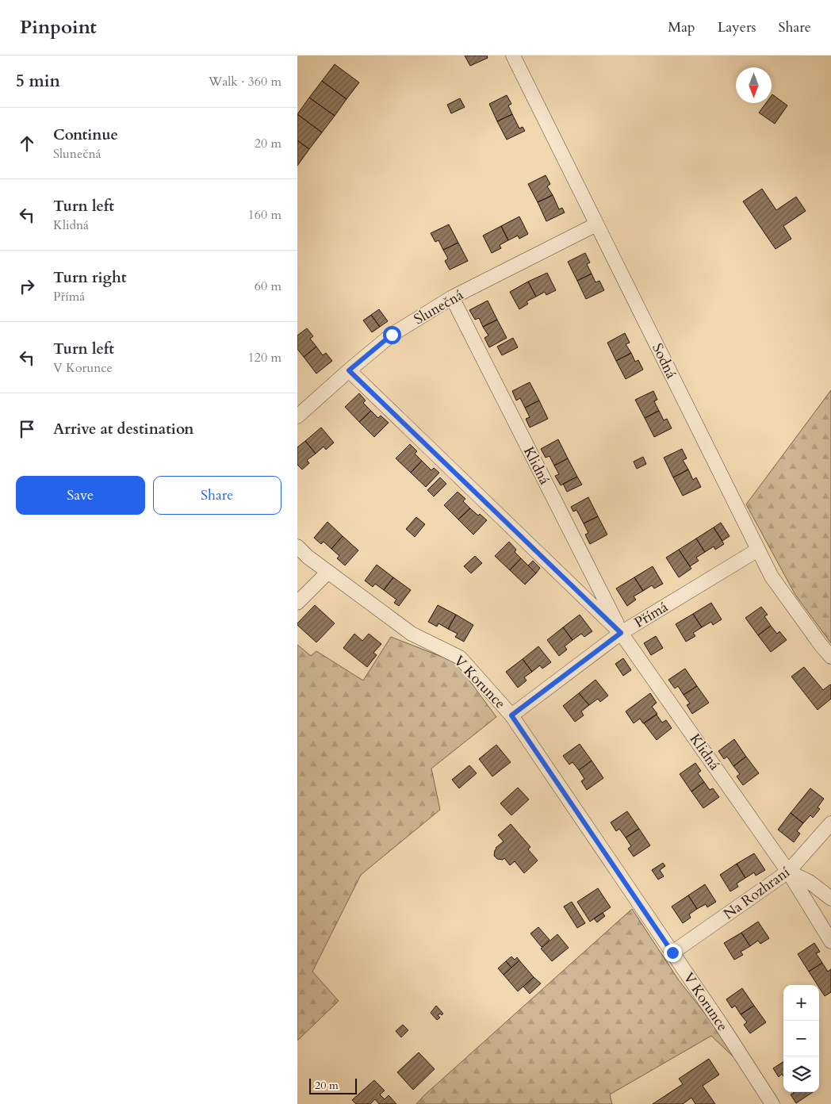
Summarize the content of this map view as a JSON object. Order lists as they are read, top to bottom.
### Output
{
  "streets": {
    "street": [
      "Slunečná",
      "Sodná",
      "Klidná",
      "Přímá",
      "V Korunce",
      "Na Rozhraní"
    ]
  },
  "crossings": [
    ["Slunečná", "Sodná"],
    ["Slunečná", "Klidná"],
    ["Sodná", "Přímá"],
    ["Klidná", "Přímá"],
    ["Klidná", "Na Rozhraní"],
    ["Přímá", "V Korunce"],
    ["V Korunce", "Na Rozhraní"]
  ],
  "scale_bar": "20 m",
  "north": "bottom",
  "page": {
    "header": "Pinpoint",
    "nav": ["Map", "Layers", "Share"],
    "heading": ["5 min", "Walk · 360 m"],
    "list": [
      ["Continue", "Slunečná", "20 m"],
      ["Turn left", "Klidná", "160 m"],
      ["Turn right", "Přímá", "60 m"],
      ["Turn left", "V Korunce", "120 m"],
      "Arrive at destination"
    ],
    "buttons": ["Save", "Share"],
    "map_buttons": ["+", "−"],
    "scale": "20 m"
  }
}
